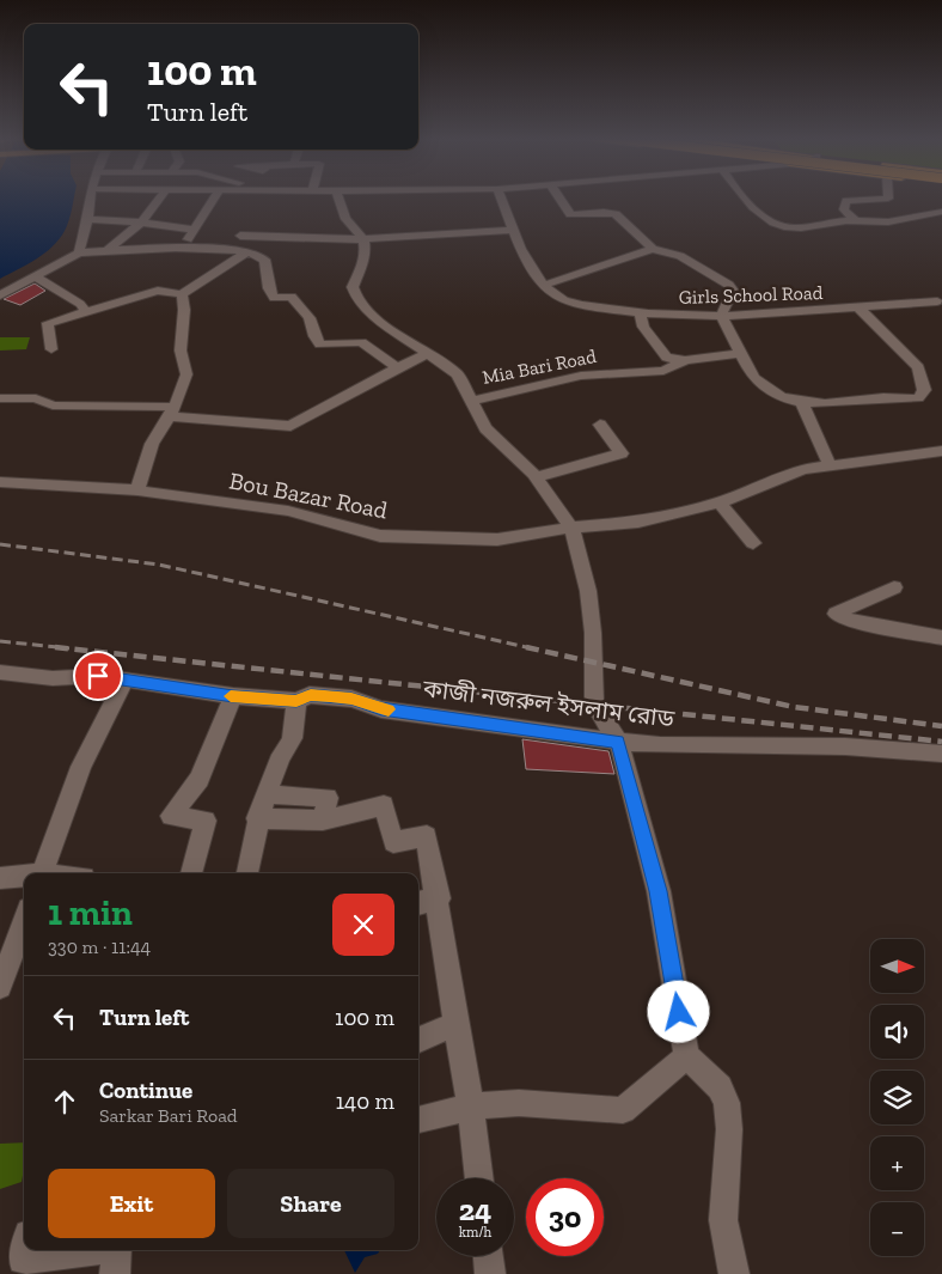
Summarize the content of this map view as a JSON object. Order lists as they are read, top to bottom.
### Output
{
  "streets": {
    "street": [
      "Girls School Road",
      "Mia Bari Road",
      "Bou Bazar Road",
      "কাজী নজরুল ইসলাম রোড"
    ]
  },
  "north": "right",
  "page": {
    "turn": ["100 m", "Turn left"],
    "heading": ["1 min", "330 m · 11:44"],
    "map_buttons": ["+", "−"],
    "list": [
      {
        "name": "Turn left",
        "value": "100 m"
      },
      {
        "name": "Continue",
        "note": "Sarkar Bari Road",
        "value": "140 m"
      }
    ],
    "buttons": ["Exit", "Share"],
    "speed": "24 km/h",
    "limit": "30"
  }
}
